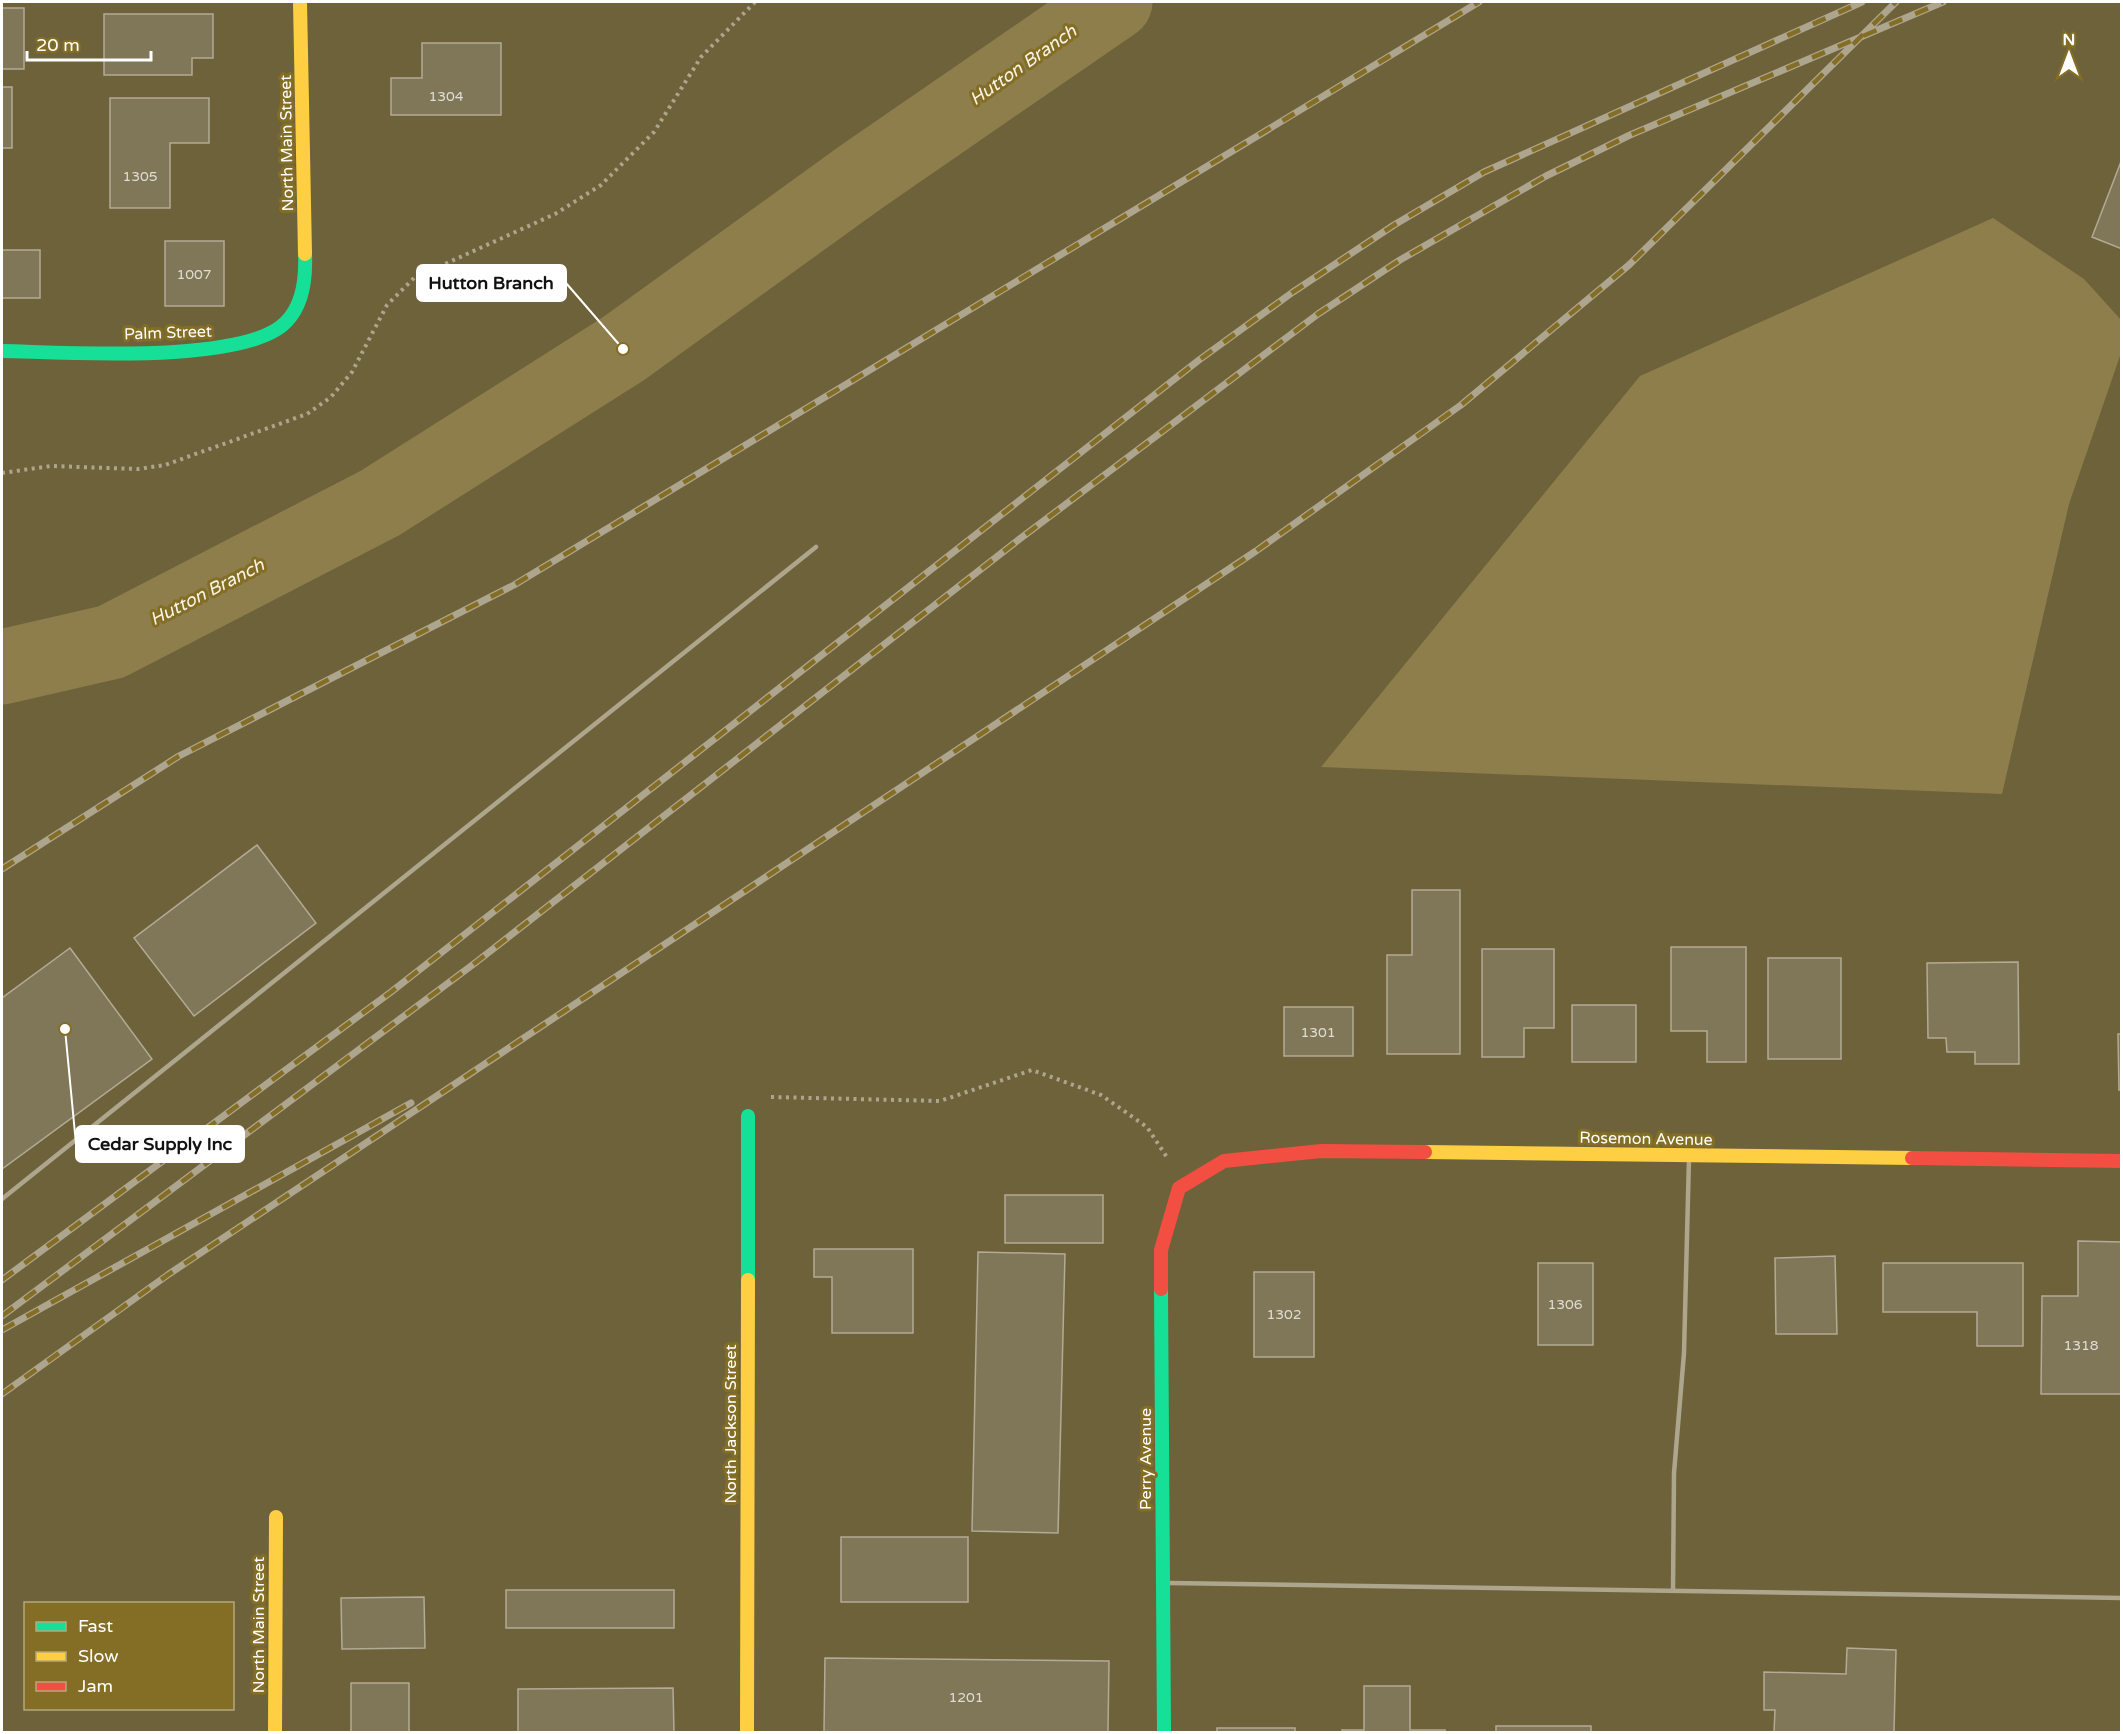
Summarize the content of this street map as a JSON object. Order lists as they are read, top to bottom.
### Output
{
  "streets": {
    "street": [
      "North Main Street",
      "Palm Street",
      "Rosemon Avenue",
      "North Jackson Street",
      "Perry Avenue"
    ]
  },
  "crossings": [
    ["North Main Street", "Palm Street"],
    ["Rosemon Avenue", "Perry Avenue"]
  ],
  "water": ["Hutton Branch"],
  "places": ["Hutton Branch", "Cedar Supply Inc"],
  "house_numbers": [
    "1304",
    "1305",
    "1007",
    "1301",
    "1306",
    "1302",
    "1318",
    "1201"
  ],
  "legend": ["Fast", "Slow", "Jam"],
  "scale_bar": "20 m",
  "north": "top"
}
